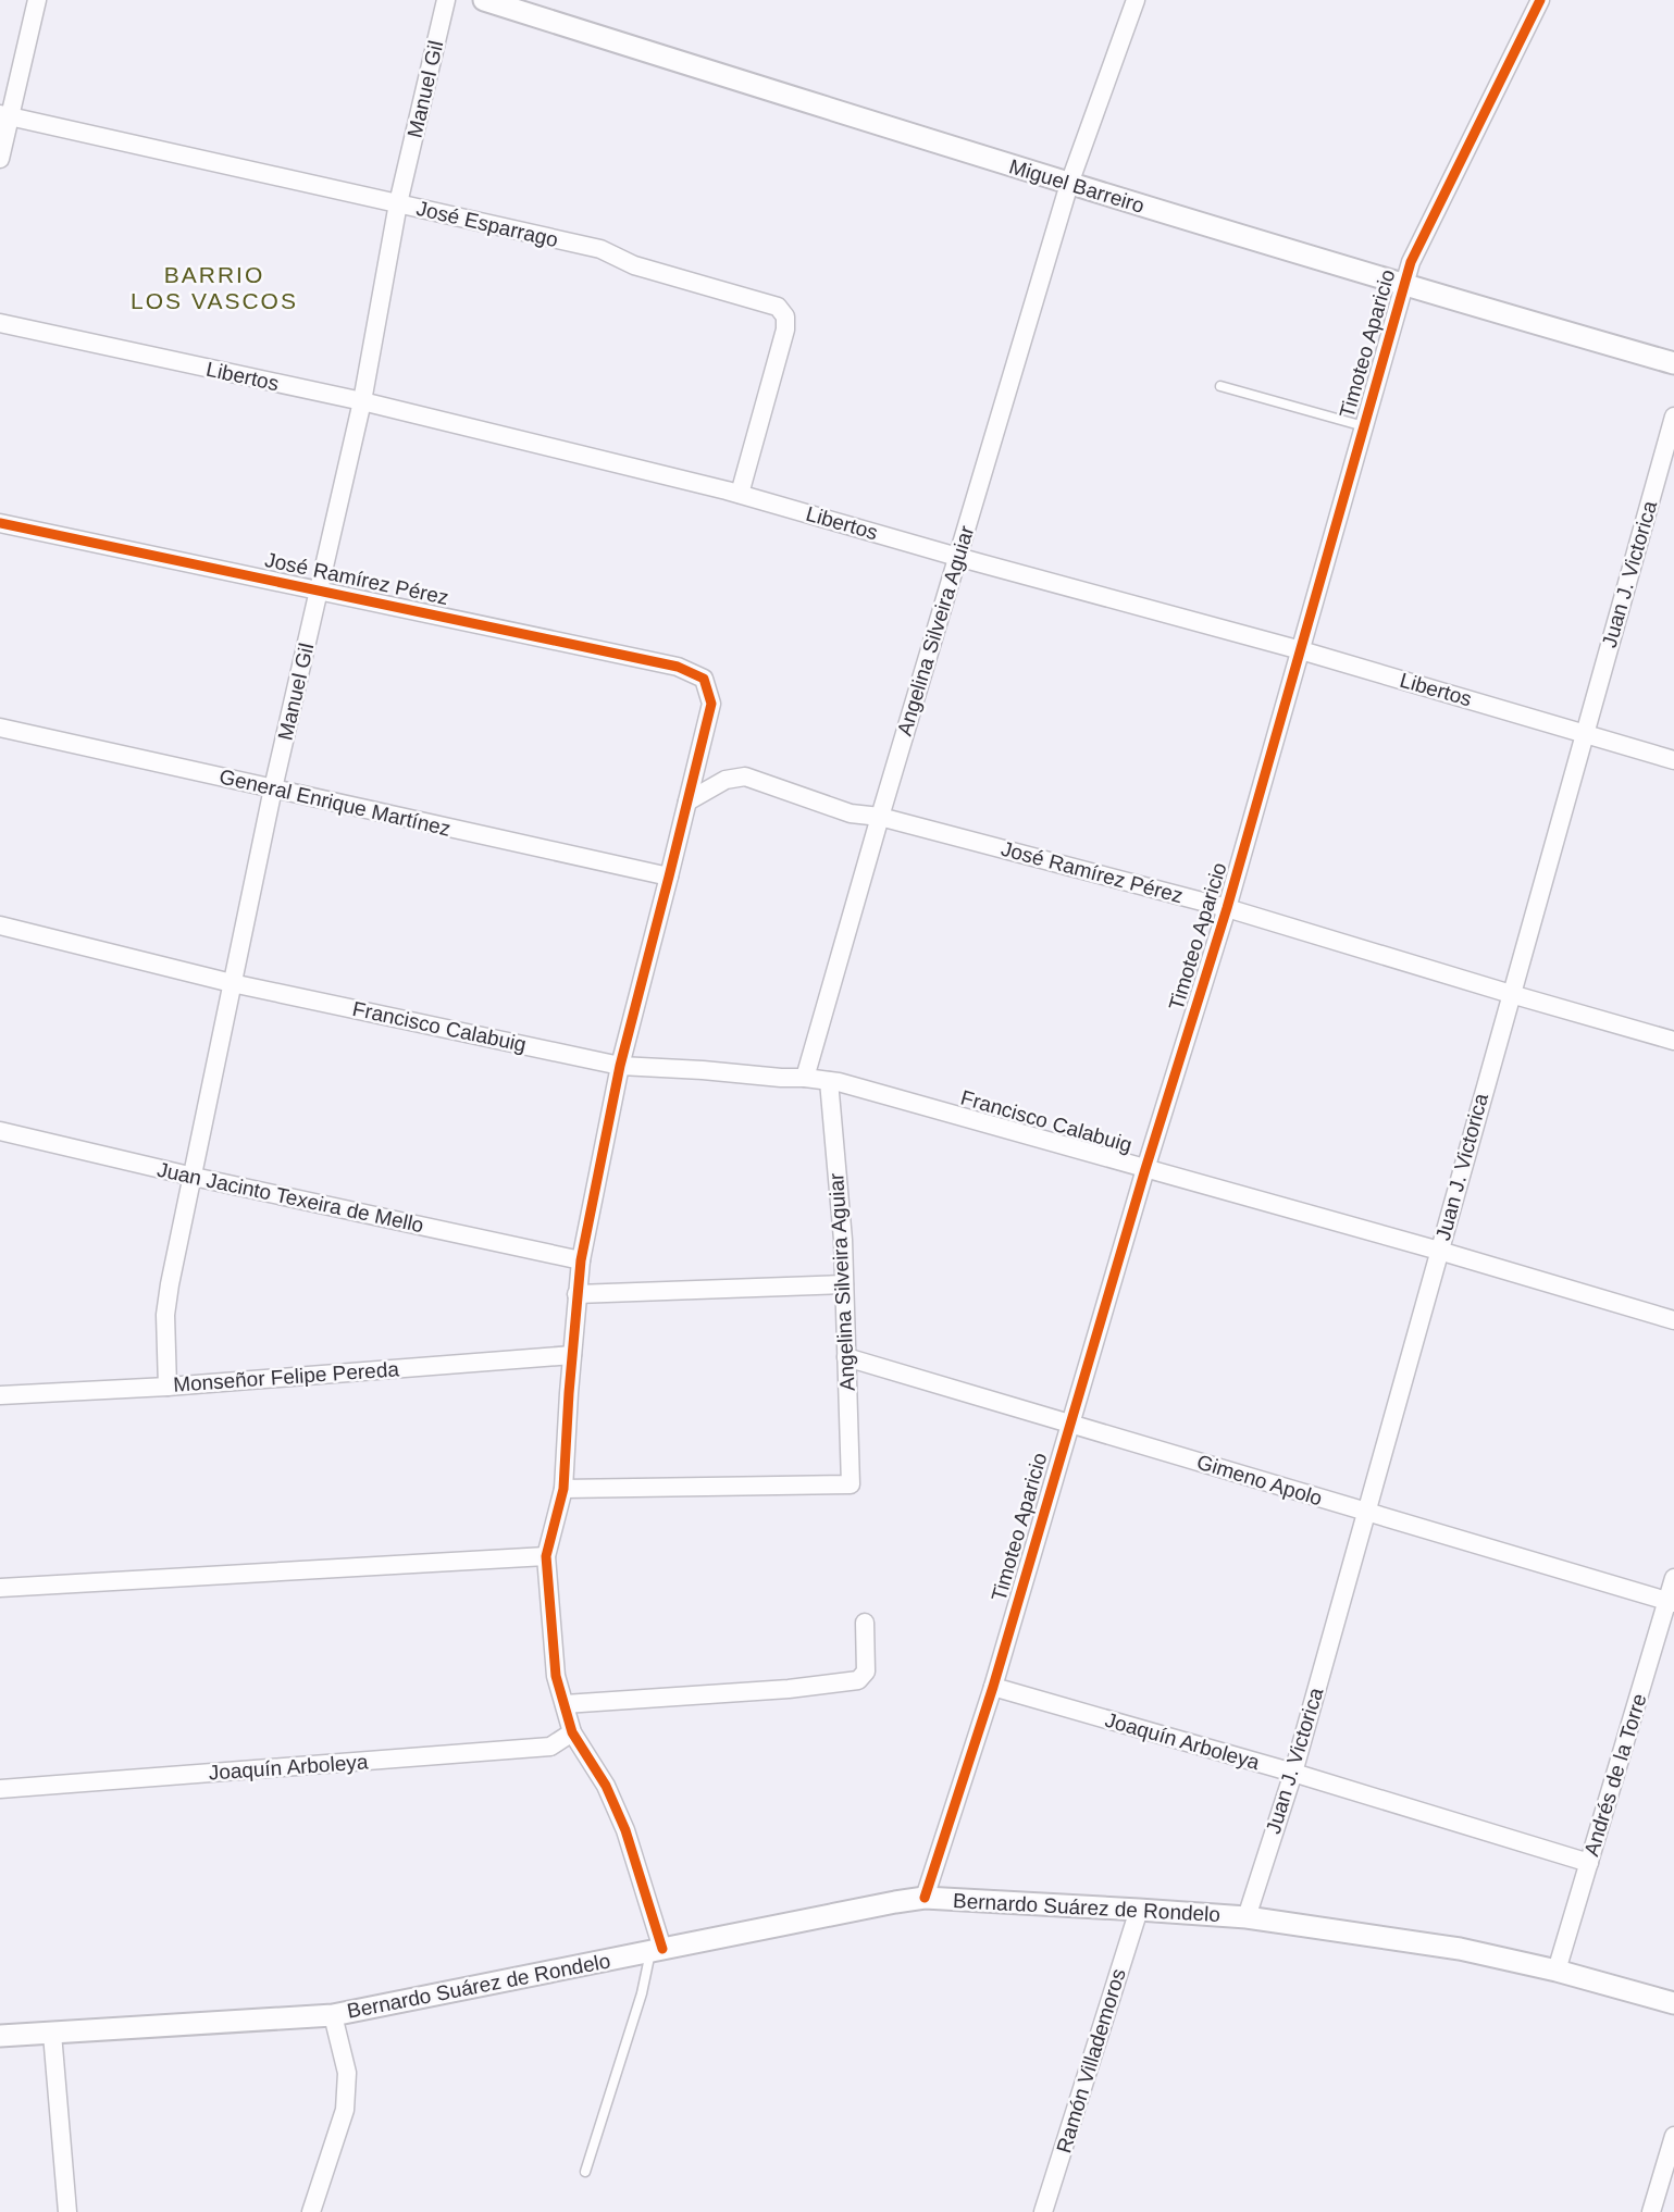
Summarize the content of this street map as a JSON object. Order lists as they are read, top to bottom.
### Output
{
  "streets": {
    "street": [
      "Manuel Gil",
      "Miguel Barreiro",
      "José Esparrago",
      "Timoteo Aparicio",
      "Libertos",
      "Juan J. Victorica",
      "José Ramírez Pérez",
      "Angelina Silveira Aguiar",
      "General Enrique Martínez",
      "Francisco Calabuig",
      "Juan Jacinto Texeira de Mello",
      "Monseñor Felipe Pereda",
      "Gimeno Apolo",
      "Joaquín Arboleya",
      "Andrés de la Torre",
      "Bernardo Suárez de Rondelo",
      "Ramón Villademoros"
    ]
  },
  "crossings": [
    ["Manuel Gil", "José Esparrago"],
    ["Manuel Gil", "Libertos"],
    ["Manuel Gil", "José Ramírez Pérez"],
    ["Manuel Gil", "General Enrique Martínez"],
    ["Manuel Gil", "Francisco Calabuig"],
    ["Manuel Gil", "Juan Jacinto Texeira de Mello"],
    ["Manuel Gil", "Monseñor Felipe Pereda"],
    ["Miguel Barreiro", "Timoteo Aparicio"],
    ["Miguel Barreiro", "Angelina Silveira Aguiar"],
    ["José Esparrago", "Libertos"],
    ["Timoteo Aparicio", "Libertos"],
    ["Timoteo Aparicio", "José Ramírez Pérez"],
    ["Timoteo Aparicio", "Francisco Calabuig"],
    ["Timoteo Aparicio", "Gimeno Apolo"],
    ["Timoteo Aparicio", "Joaquín Arboleya"],
    ["Timoteo Aparicio", "Bernardo Suárez de Rondelo"],
    ["Libertos", "Juan J. Victorica"],
    ["Libertos", "Angelina Silveira Aguiar"],
    ["Juan J. Victorica", "José Ramírez Pérez"],
    ["Juan J. Victorica", "Francisco Calabuig"],
    ["Juan J. Victorica", "Gimeno Apolo"],
    ["Juan J. Victorica", "Joaquín Arboleya"],
    ["Juan J. Victorica", "Bernardo Suárez de Rondelo"],
    ["José Ramírez Pérez", "Angelina Silveira Aguiar"],
    ["Angelina Silveira Aguiar", "Francisco Calabuig"],
    ["Angelina Silveira Aguiar", "Gimeno Apolo"],
    ["Gimeno Apolo", "Andrés de la Torre"],
    ["Joaquín Arboleya", "Andrés de la Torre"],
    ["Andrés de la Torre", "Bernardo Suárez de Rondelo"],
    ["Bernardo Suárez de Rondelo", "Ramón Villademoros"]
  ],
  "districts": ["BARRIO LOS VASCOS"]
}
